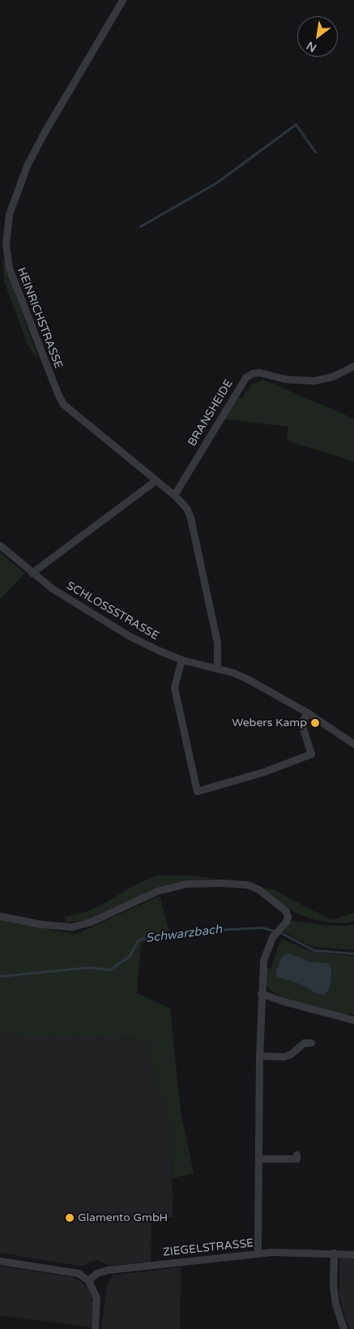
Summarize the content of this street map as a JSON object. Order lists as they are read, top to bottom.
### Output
{
  "streets": {
    "street": [
      "HEINRICHSTRASSE",
      "BRANSHEIDE",
      "SCHLOSSSTRASSE",
      "ZIEGELSTRASSE"
    ]
  },
  "crossings": [
    ["HEINRICHSTRASSE", "BRANSHEIDE"],
    ["HEINRICHSTRASSE", "SCHLOSSSTRASSE"]
  ],
  "water": ["Schwarzbach"],
  "places": ["Webers Kamp", "Glamento GmbH"],
  "north": "bottom left"
}
